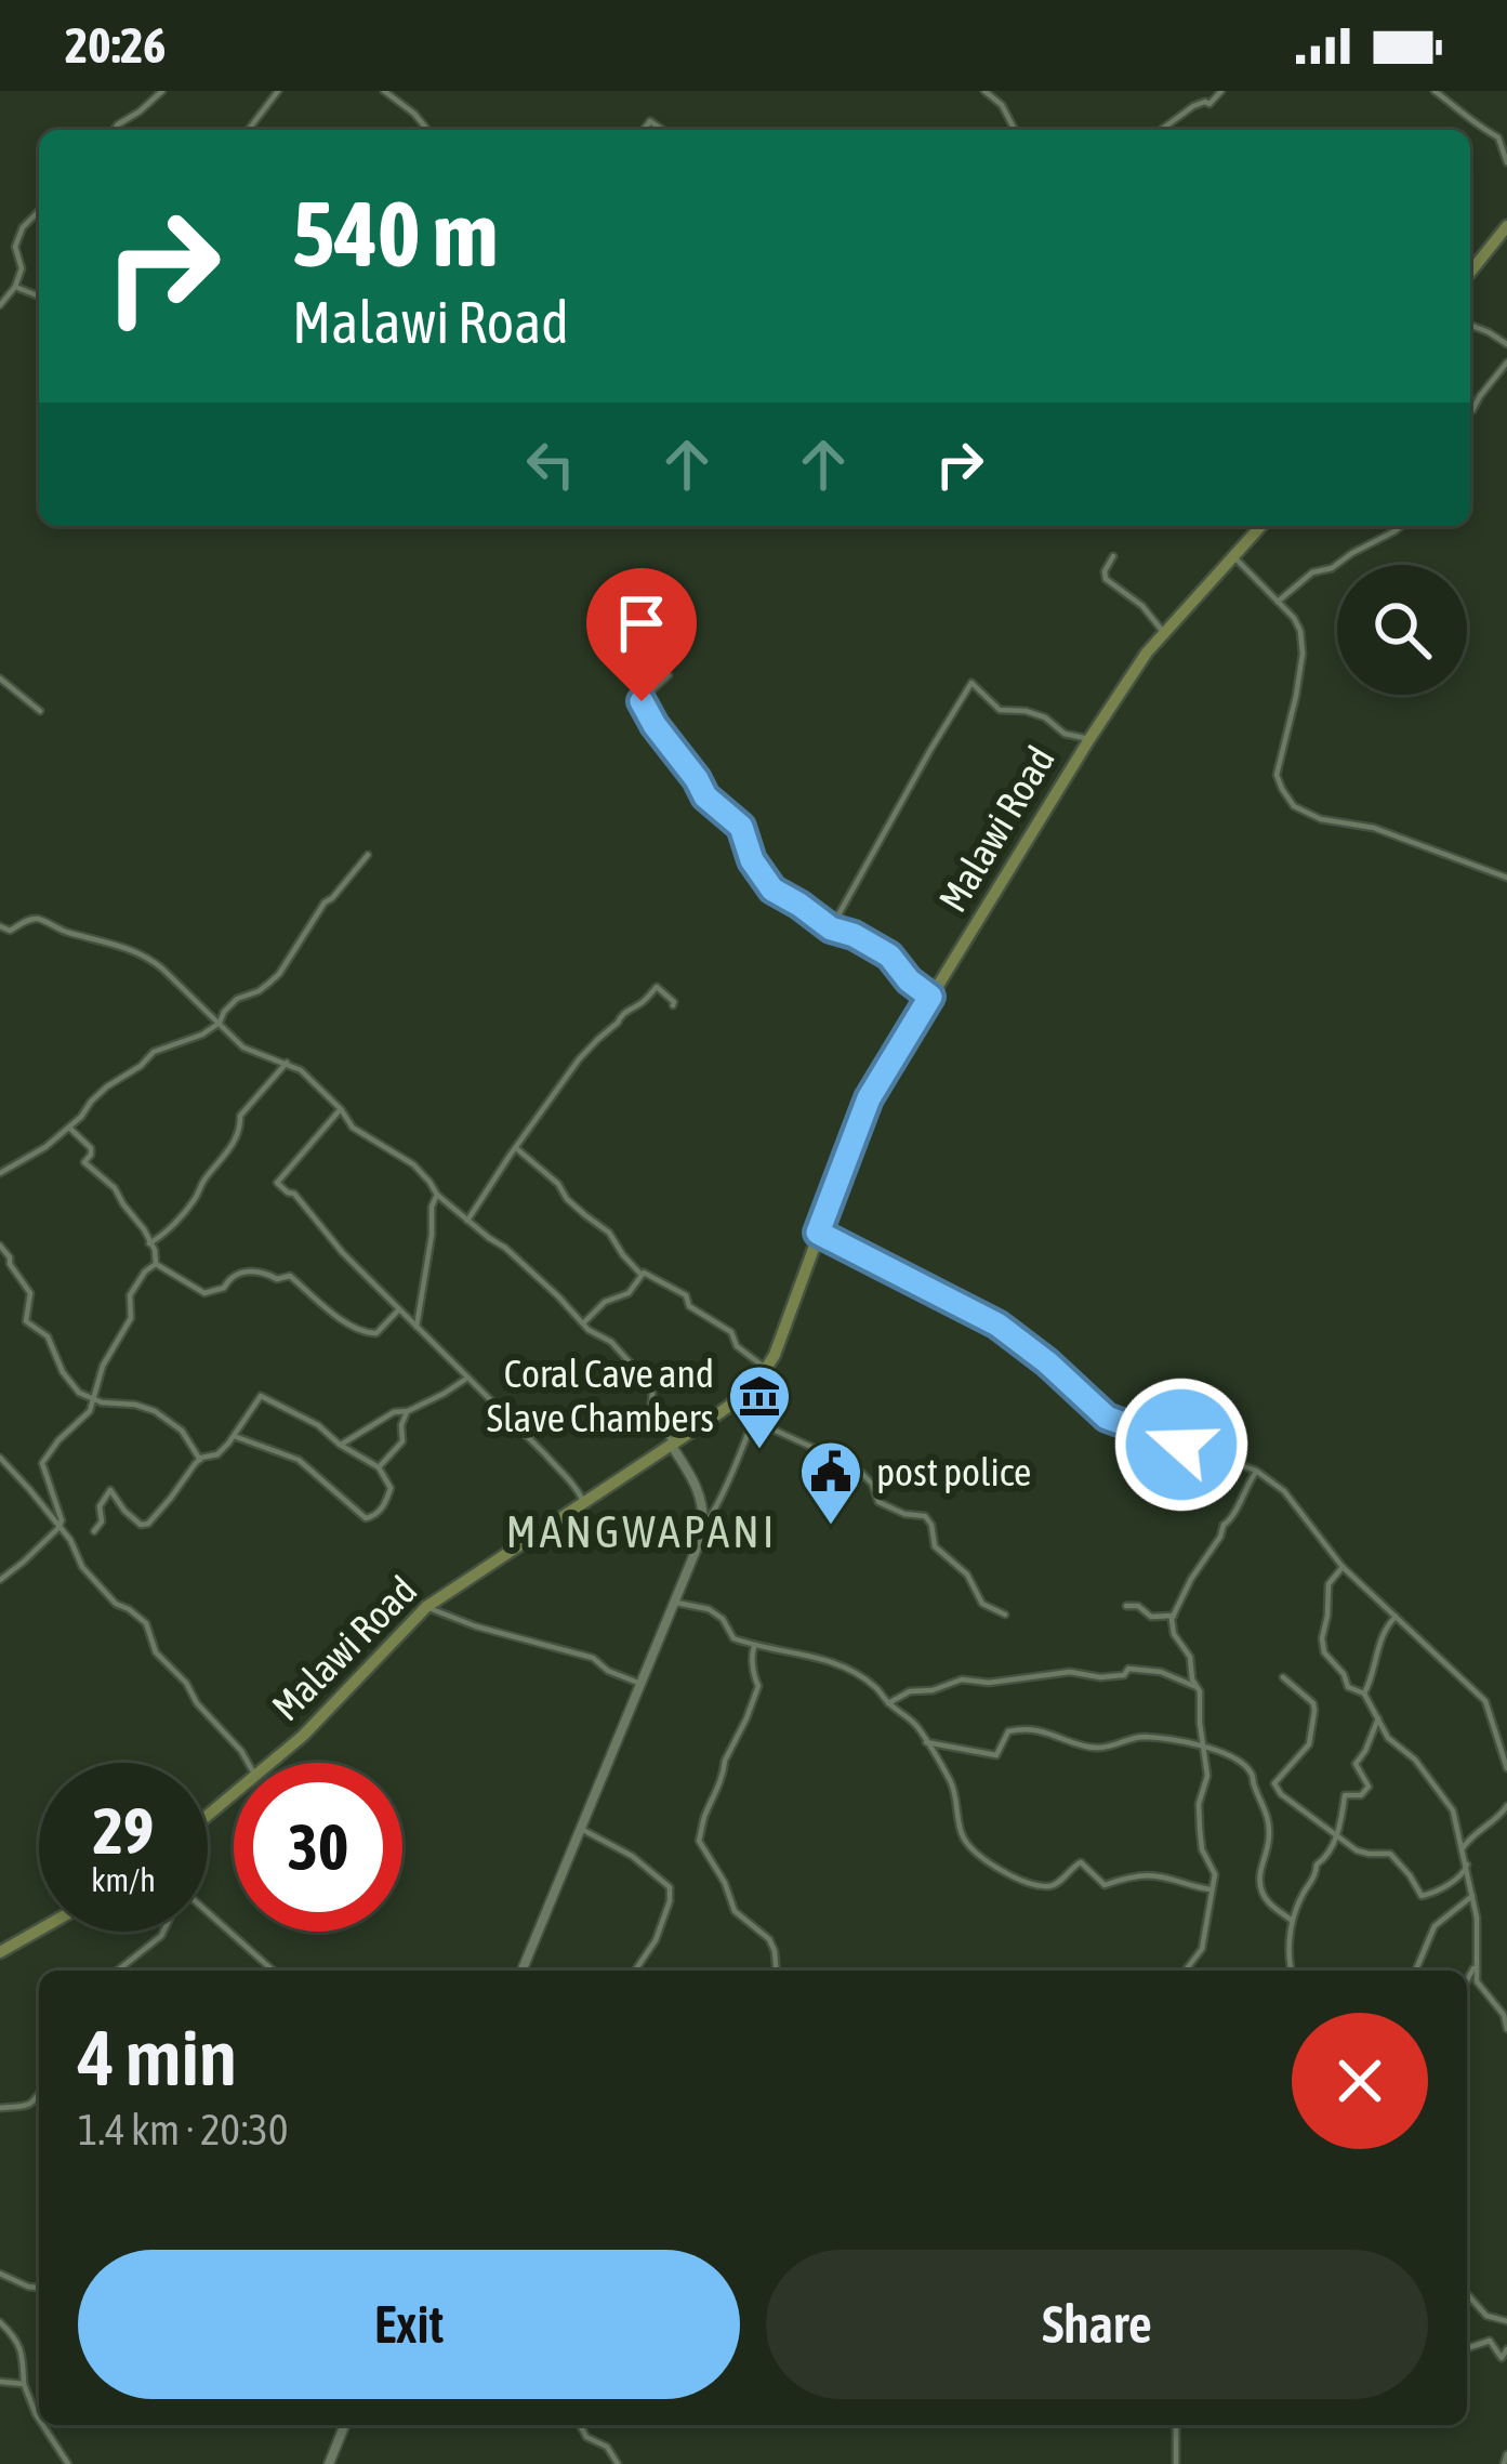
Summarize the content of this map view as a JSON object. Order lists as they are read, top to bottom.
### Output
{
  "streets": {
    "main road": ["Malawi Road"]
  },
  "districts": ["MANGWAPANI"],
  "places": {
    "museum": ["Coral Cave and Slave Chambers"],
    "public building": ["post police"]
  },
  "page": {
    "status": "20:26",
    "turn": ["540 m", "Malawi Road"],
    "speed": "29 km/h",
    "limit": "30",
    "heading": ["4 min", "1.4 km · 20:30"],
    "buttons": ["Exit", "Share"]
  }
}
